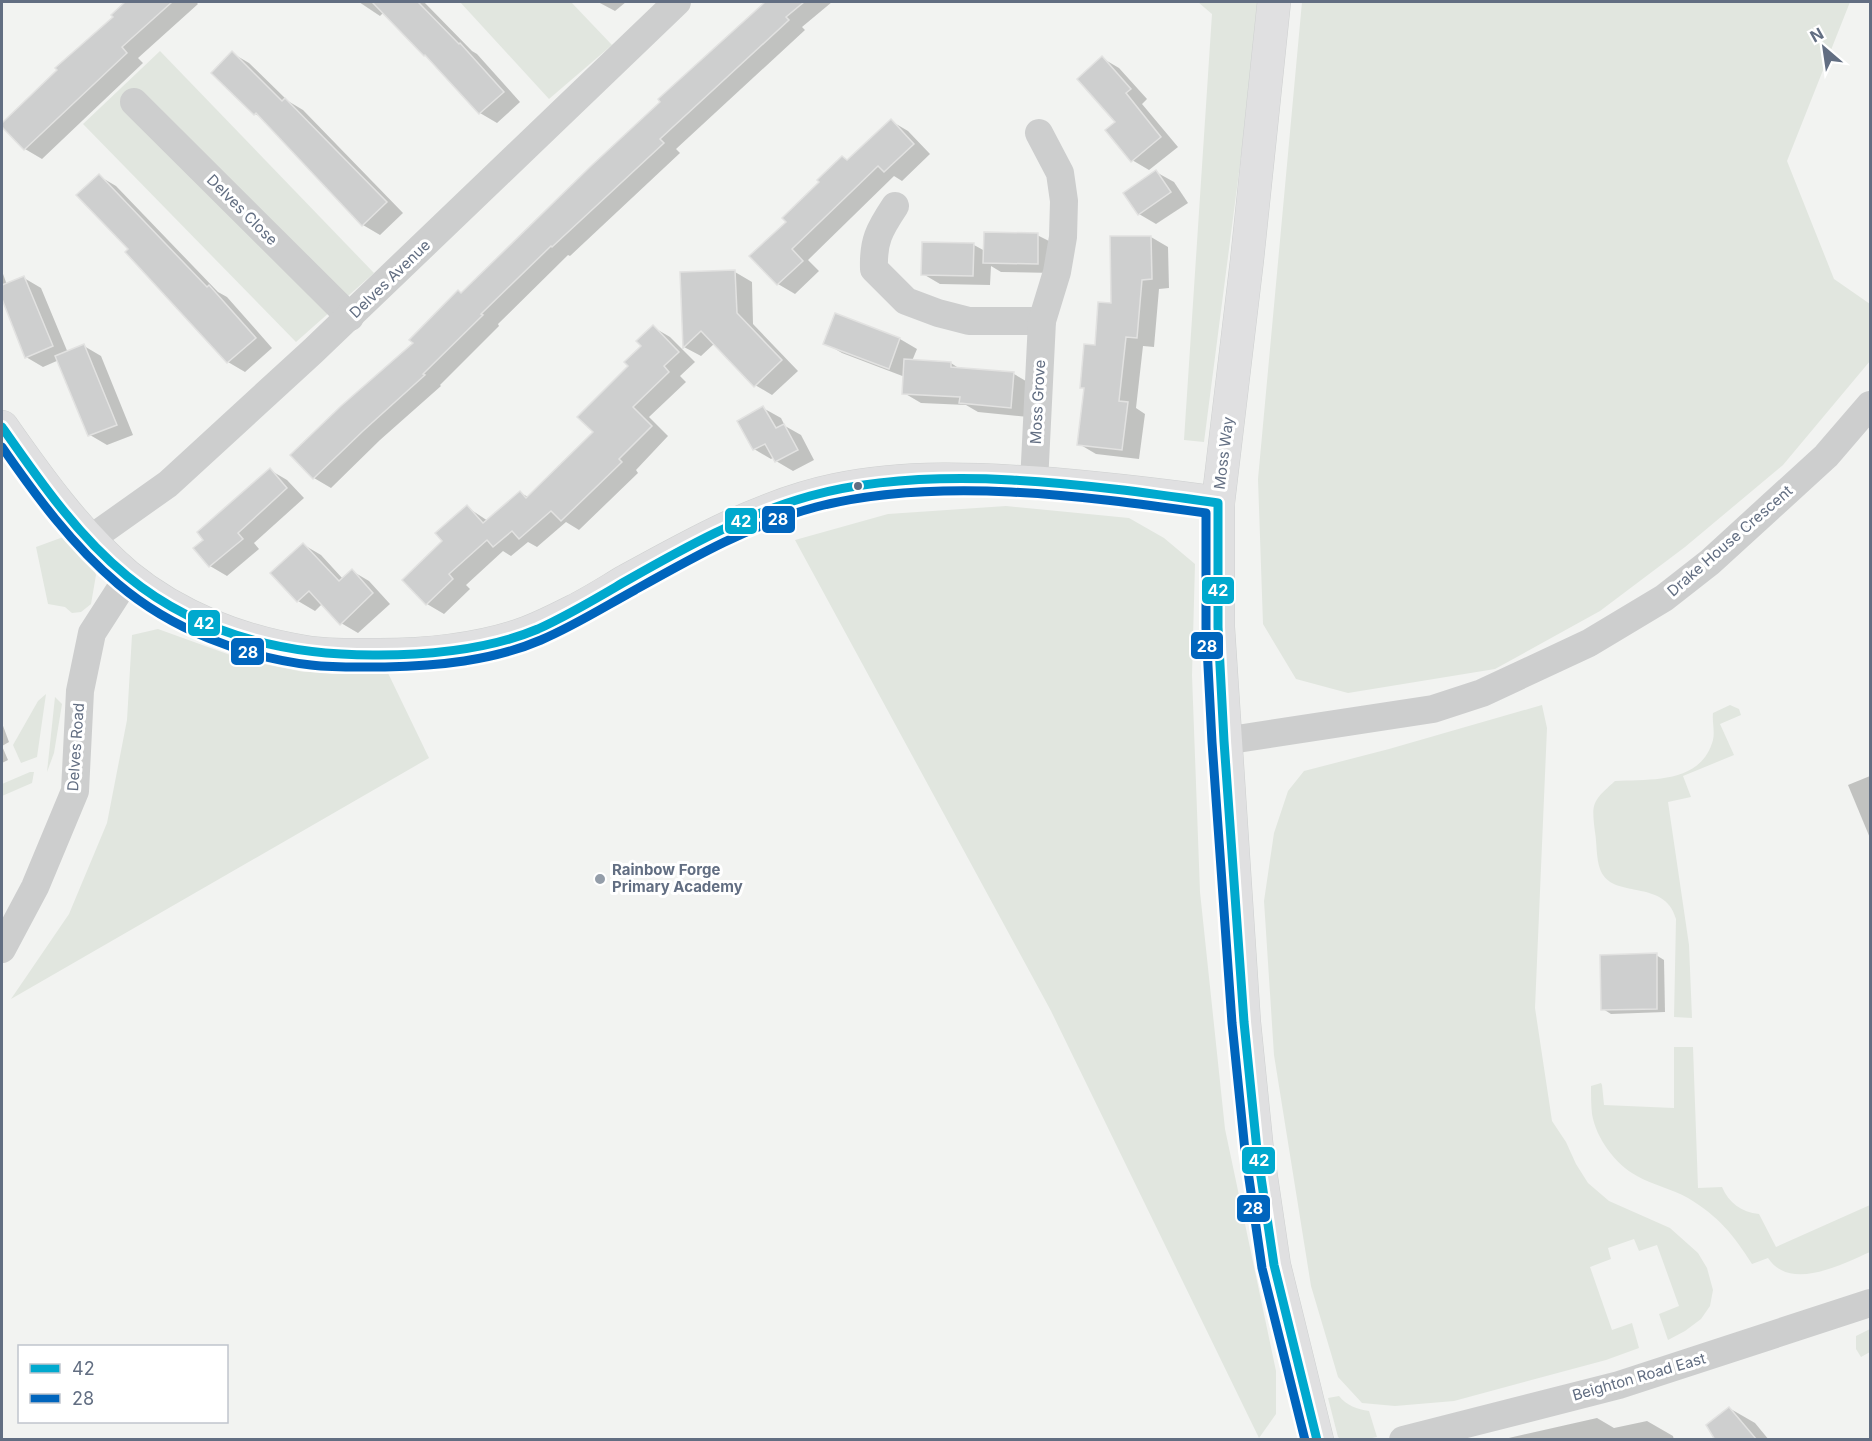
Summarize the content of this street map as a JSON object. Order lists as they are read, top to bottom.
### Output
{
  "streets": {
    "street": [
      "Delves Close",
      "Delves Avenue",
      "Moss Grove",
      "Moss Way",
      "Drake House Crescent",
      "Delves Road",
      "Beighton Road East"
    ]
  },
  "crossings": [
    ["Delves Close", "Delves Avenue"],
    ["Moss Way", "Drake House Crescent"]
  ],
  "places": ["Rainbow Forge Primary Academy"],
  "lines": ["transit line 42", "transit line 28"],
  "legend": ["42", "28"],
  "north": "top left"
}
